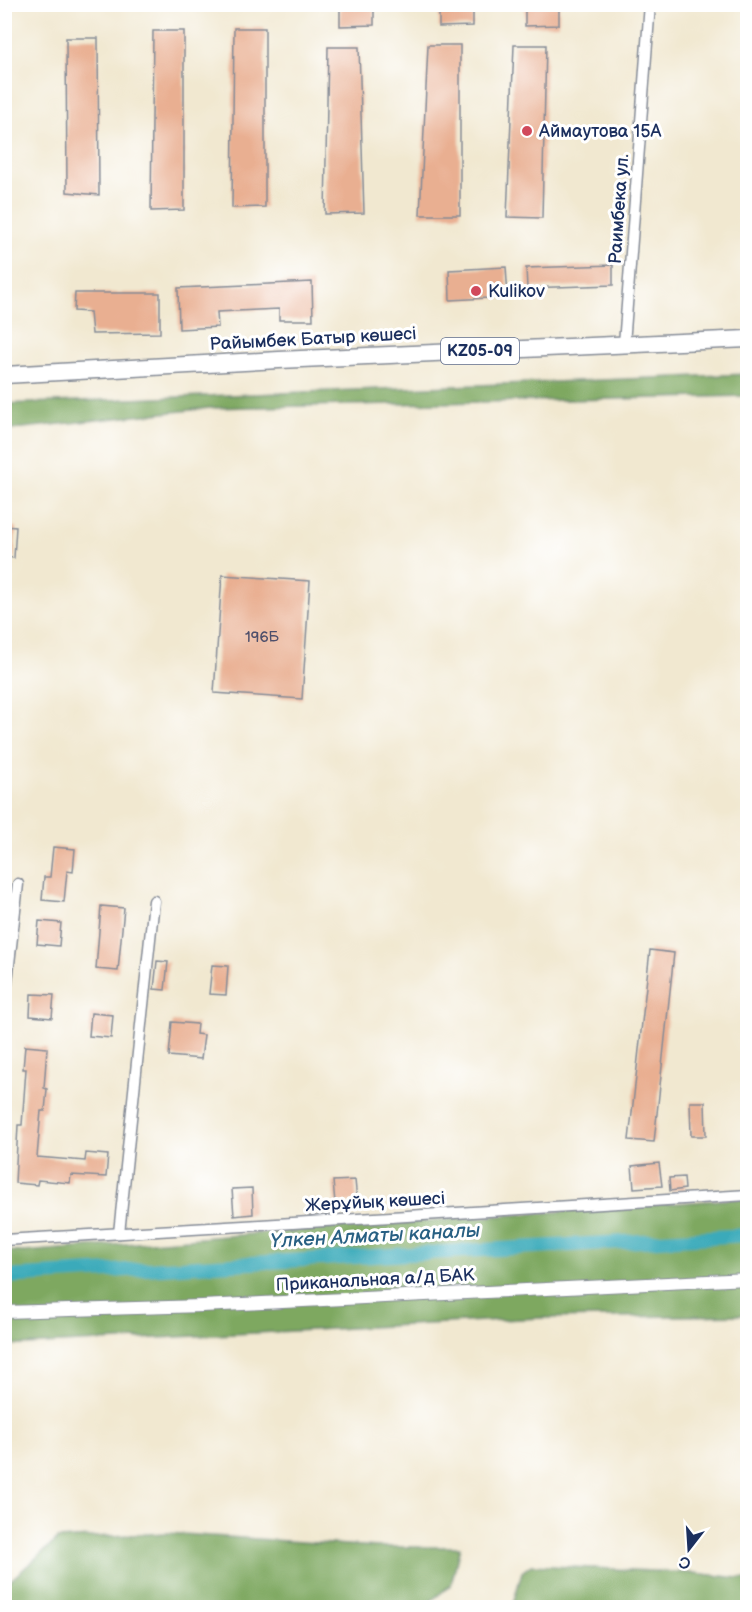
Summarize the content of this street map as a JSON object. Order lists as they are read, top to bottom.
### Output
{
  "streets": {
    "main road": ["Райымбек Батыр көшесі", "KZ05-09"],
    "street": ["Раимбека ул.", "Жерұйық көшесі", "Приканальная а/д БАК"]
  },
  "crossings": [
    ["Раимбека ул.", "Райымбек Батыр көшесі"],
    ["Раимбека ул.", "KZ05-09"],
    ["Райымбек Батыр көшесі", "KZ05-09"]
  ],
  "water": ["Үлкен Алматы каналы"],
  "places": ["Аймаутова 15А", "Kulikov"],
  "house_numbers": ["196Б"],
  "north": "bottom"
}
